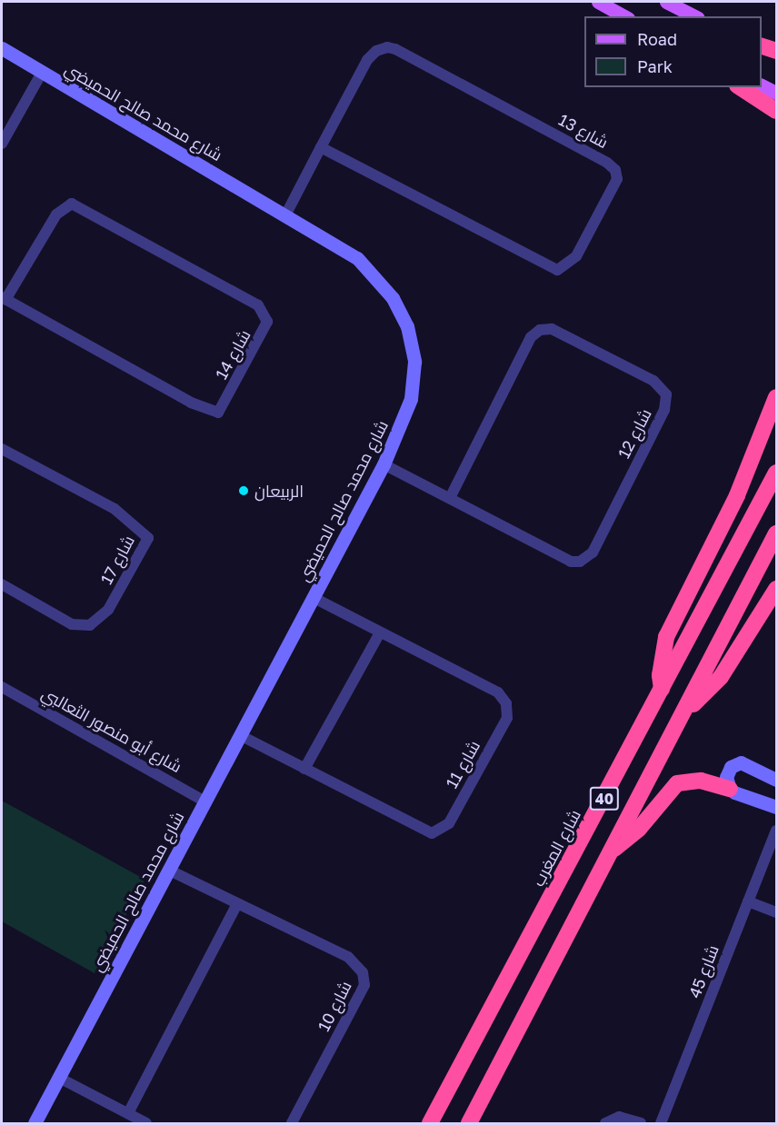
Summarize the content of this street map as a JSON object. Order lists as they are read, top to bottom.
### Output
{
  "streets": {
    "highway": ["40", "شارع المغرب"],
    "street": [
      "شارع محمد صالح الحميضي",
      "شارع 13",
      "شارع 14",
      "شارع 12",
      "شارع 17",
      "شارع أبو منصور الثعالبي",
      "شارع 11",
      "شارع 45",
      "شارع 10"
    ]
  },
  "crossings": [
    ["شارع محمد صالح الحميضي", "شارع 13"],
    ["شارع محمد صالح الحميضي", "شارع 12"],
    ["شارع محمد صالح الحميضي", "شارع أبو منصور الثعالبي"],
    ["شارع محمد صالح الحميضي", "شارع 11"],
    ["شارع محمد صالح الحميضي", "شارع 10"]
  ],
  "places": ["الربيعان"],
  "legend": ["Road", "Park"]
}
